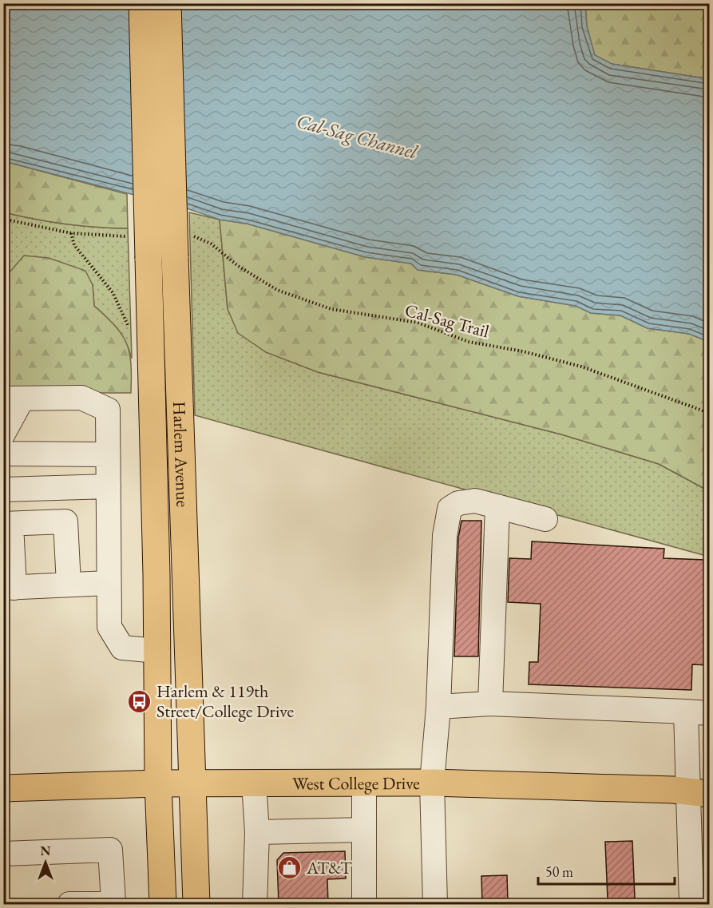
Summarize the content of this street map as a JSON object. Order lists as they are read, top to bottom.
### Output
{
  "streets": {
    "main road": ["Harlem Avenue", "West College Drive"],
    "path": ["Cal-Sag Trail"]
  },
  "crossings": [
    ["Cal-Sag Trail", "Harlem Avenue"],
    ["Harlem Avenue", "West College Drive"]
  ],
  "water": ["Cal-Sag Channel"],
  "places": {
    "bus stop": ["Harlem & 119th Street/College Drive"],
    "shop": ["AT&T"]
  },
  "scale_bar": "50 m",
  "north": "top"
}
